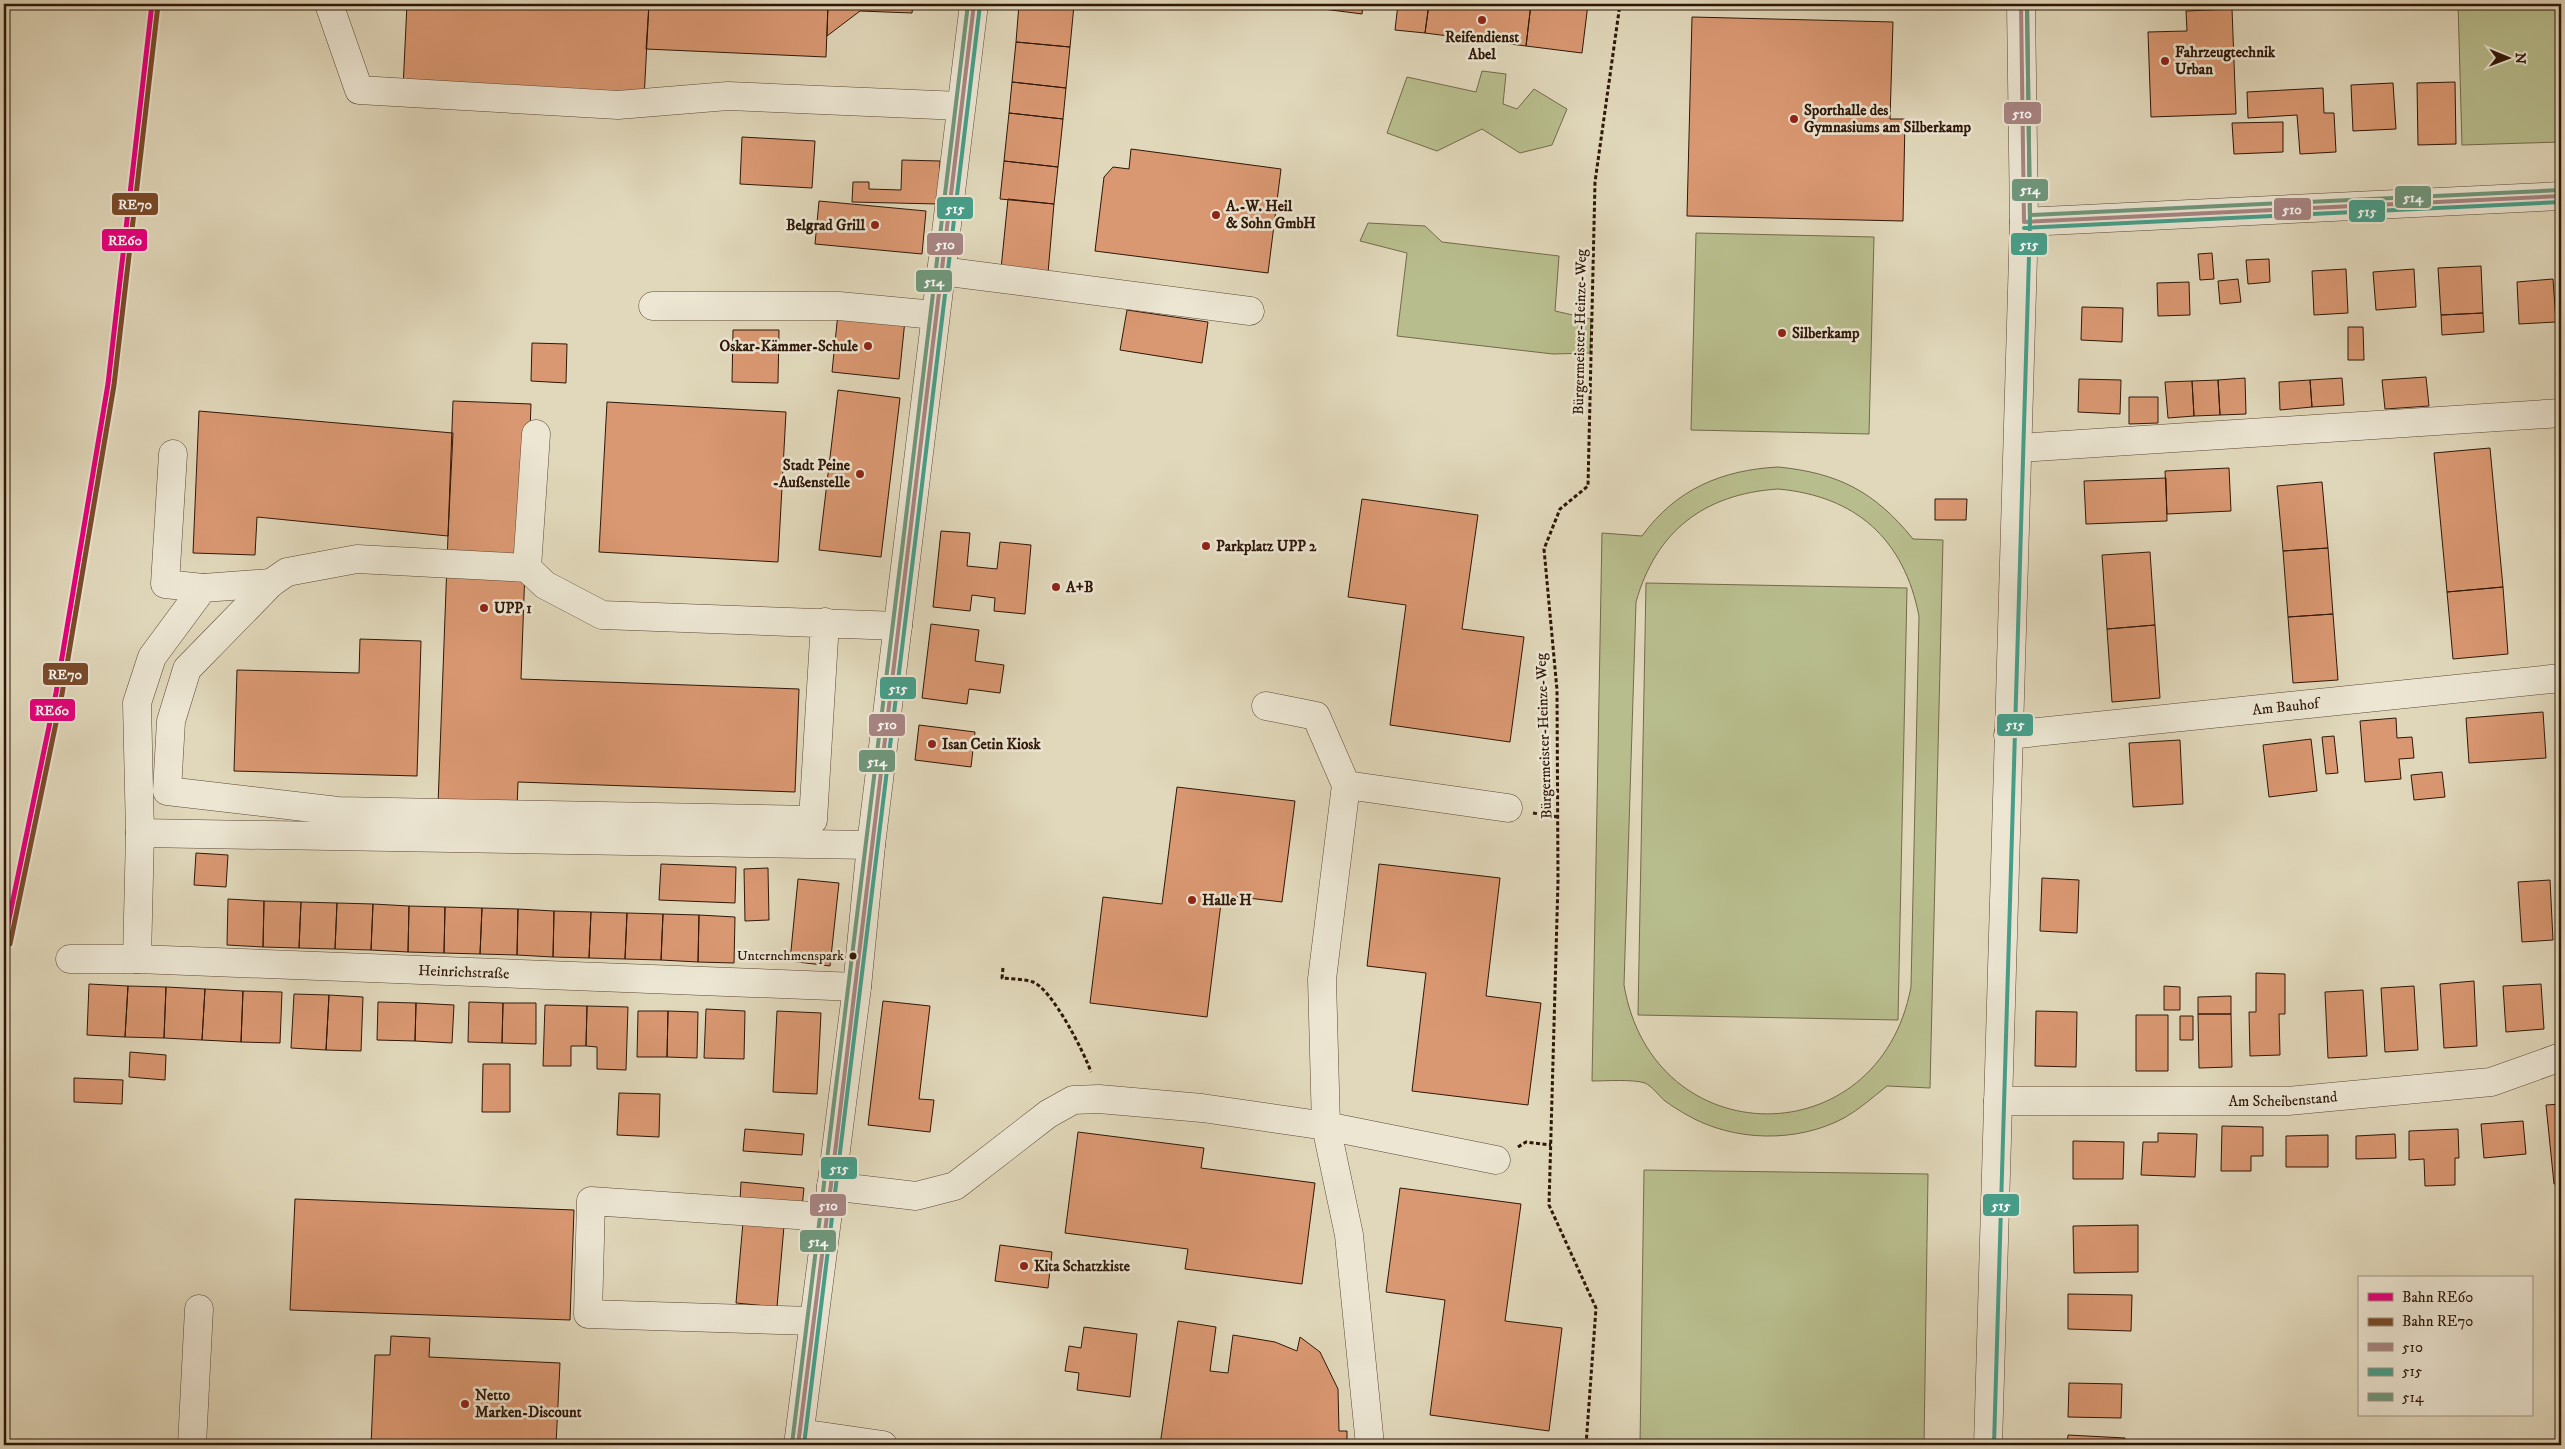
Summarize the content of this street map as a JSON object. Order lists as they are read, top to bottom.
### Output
{
  "streets": {
    "street": ["Am Bauhof", "Heinrichstraße", "Am Scheibenstand"],
    "path": ["Bürgermeister-Heinze-Weg"]
  },
  "places": [
    "Reifendienst Abel",
    "Fahrzeugtechnik Urban",
    "Sporthalle des Gymnasiums am Silberkamp",
    "A.-W. Heil & Sohn GmbH",
    "Belgrad Grill",
    "Silberkamp",
    "Oskar-Kämmer-Schule",
    "Stadt Peine -Außenstelle",
    "Parkplatz UPP 2",
    "A+B",
    "UPP 1",
    "Isan Cetin Kiosk",
    "Halle H",
    "Unternehmenspark",
    "Kita Schatzkiste",
    "Netto Marken-Discount"
  ],
  "lines": [
    "rail line RE60",
    "transit line 510",
    "transit line 515",
    "transit line 514",
    "rail line RE70"
  ],
  "legend": [
    "Bahn RE60",
    "Bahn RE70",
    "510",
    "515",
    "514"
  ],
  "north": "right"
}
